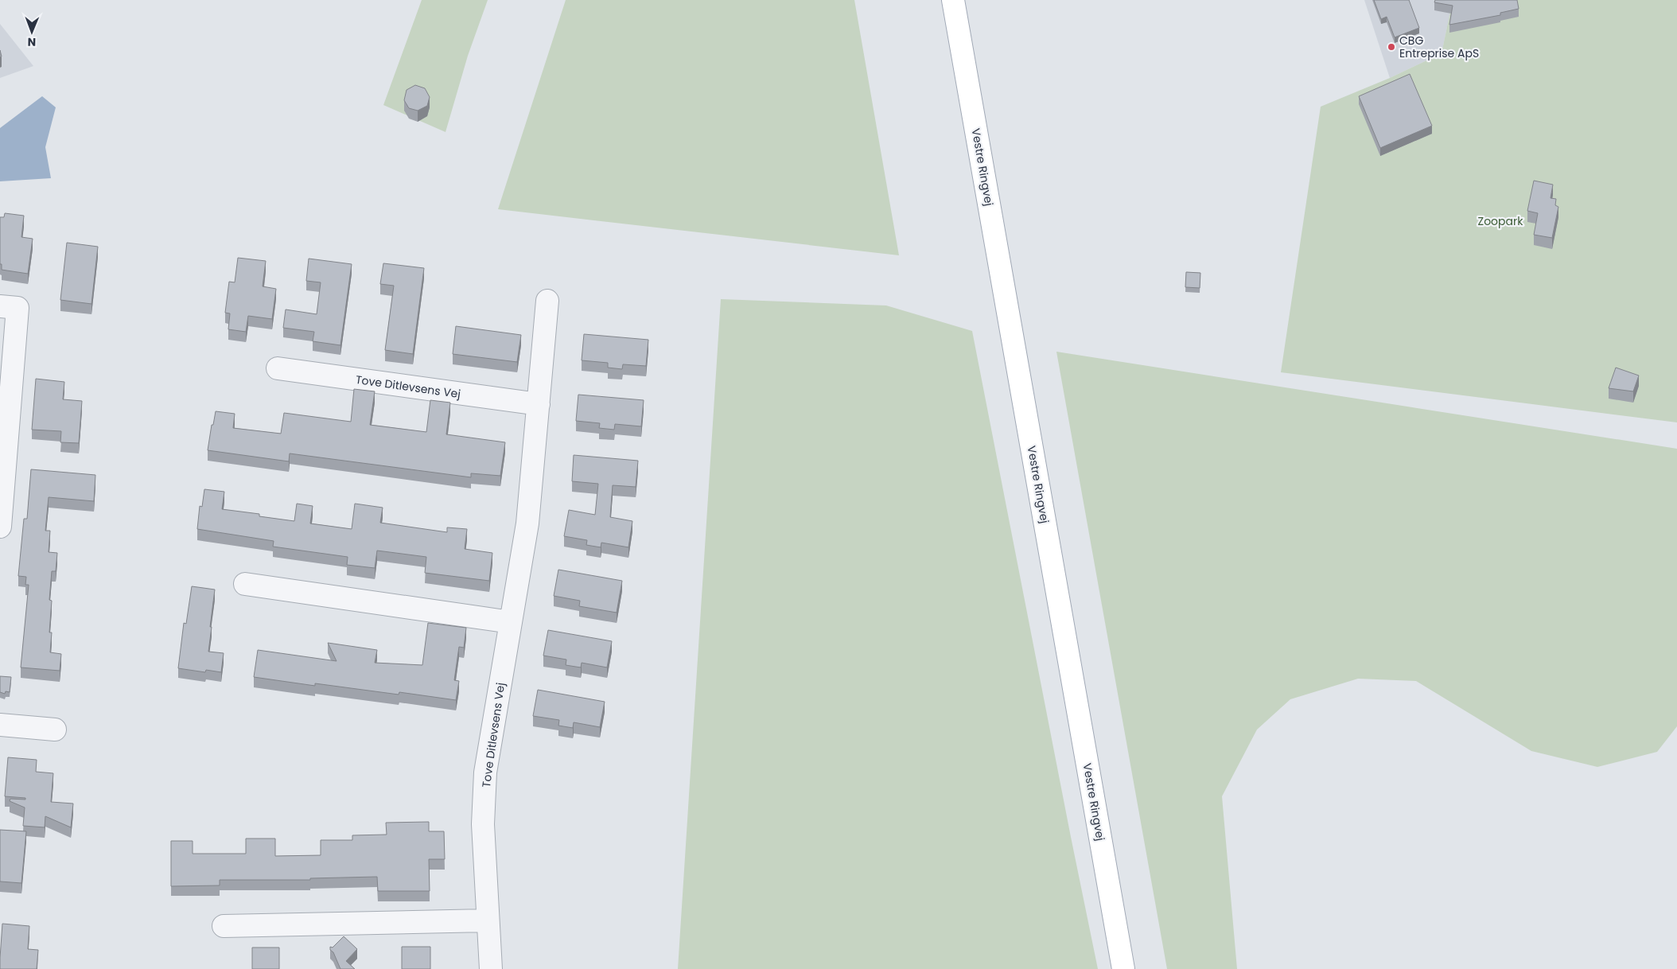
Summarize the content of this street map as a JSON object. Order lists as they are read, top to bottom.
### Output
{
  "streets": {
    "main road": ["Vestre Ringvej"],
    "street": ["Tove Ditlevsens Vej"]
  },
  "parks": ["Zoopark"],
  "places": ["CBG Entreprise ApS"],
  "north": "bottom"
}
